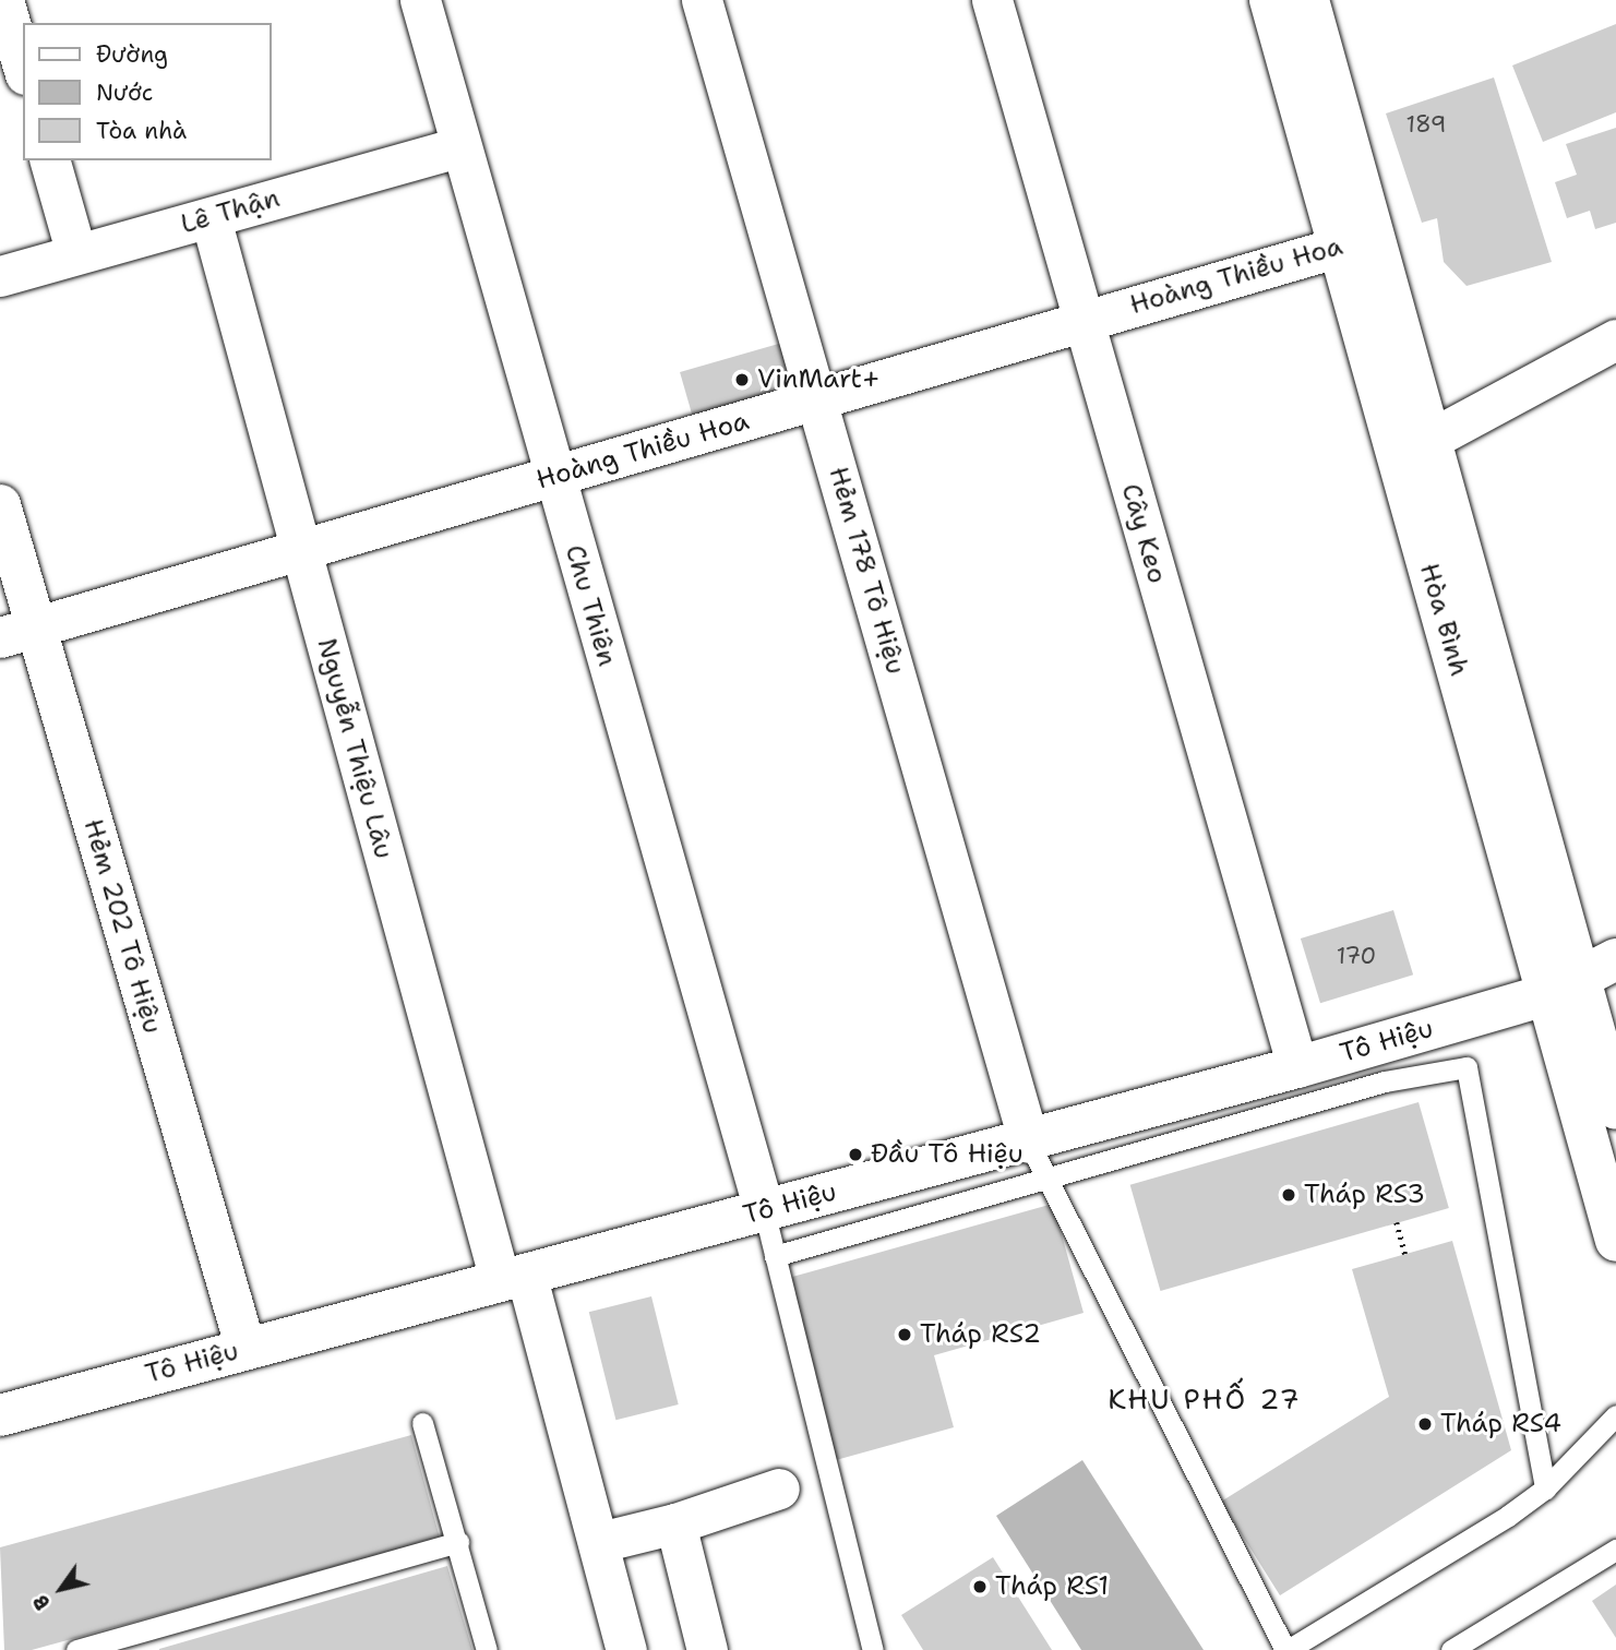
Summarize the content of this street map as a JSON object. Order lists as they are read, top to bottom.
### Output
{
  "streets": {
    "main road": ["Hòa Bình", "Tô Hiệu"],
    "street": [
      "Lê Thận",
      "Hoàng Thiều Hoa",
      "Cây Keo",
      "Hẻm 178 Tô Hiệu",
      "Chu Thiên",
      "Nguyễn Thiệu Lâu",
      "Hẻm 202 Tô Hiệu"
    ]
  },
  "crossings": [
    ["Lê Thận", "Chu Thiên"],
    ["Lê Thận", "Nguyễn Thiệu Lâu"],
    ["Hoàng Thiều Hoa", "Cây Keo"],
    ["Hoàng Thiều Hoa", "Hẻm 178 Tô Hiệu"],
    ["Hoàng Thiều Hoa", "Chu Thiên"],
    ["Hoàng Thiều Hoa", "Hòa Bình"],
    ["Hoàng Thiều Hoa", "Nguyễn Thiệu Lâu"],
    ["Hoàng Thiều Hoa", "Hẻm 202 Tô Hiệu"],
    ["Cây Keo", "Tô Hiệu"],
    ["Hẻm 178 Tô Hiệu", "Tô Hiệu"],
    ["Chu Thiên", "Tô Hiệu"],
    ["Hòa Bình", "Tô Hiệu"],
    ["Nguyễn Thiệu Lâu", "Tô Hiệu"],
    ["Hẻm 202 Tô Hiệu", "Tô Hiệu"]
  ],
  "districts": ["KHU PHỐ 27"],
  "places": [
    "VinMart+",
    "Đầu Tô Hiệu",
    "Tháp RS3",
    "Tháp RS2",
    "Tháp RS4",
    "Tháp RS1"
  ],
  "house_numbers": ["189", "170"],
  "legend": ["Đường", "Nước", "Tòa nhà"],
  "north": "bottom left"
}
